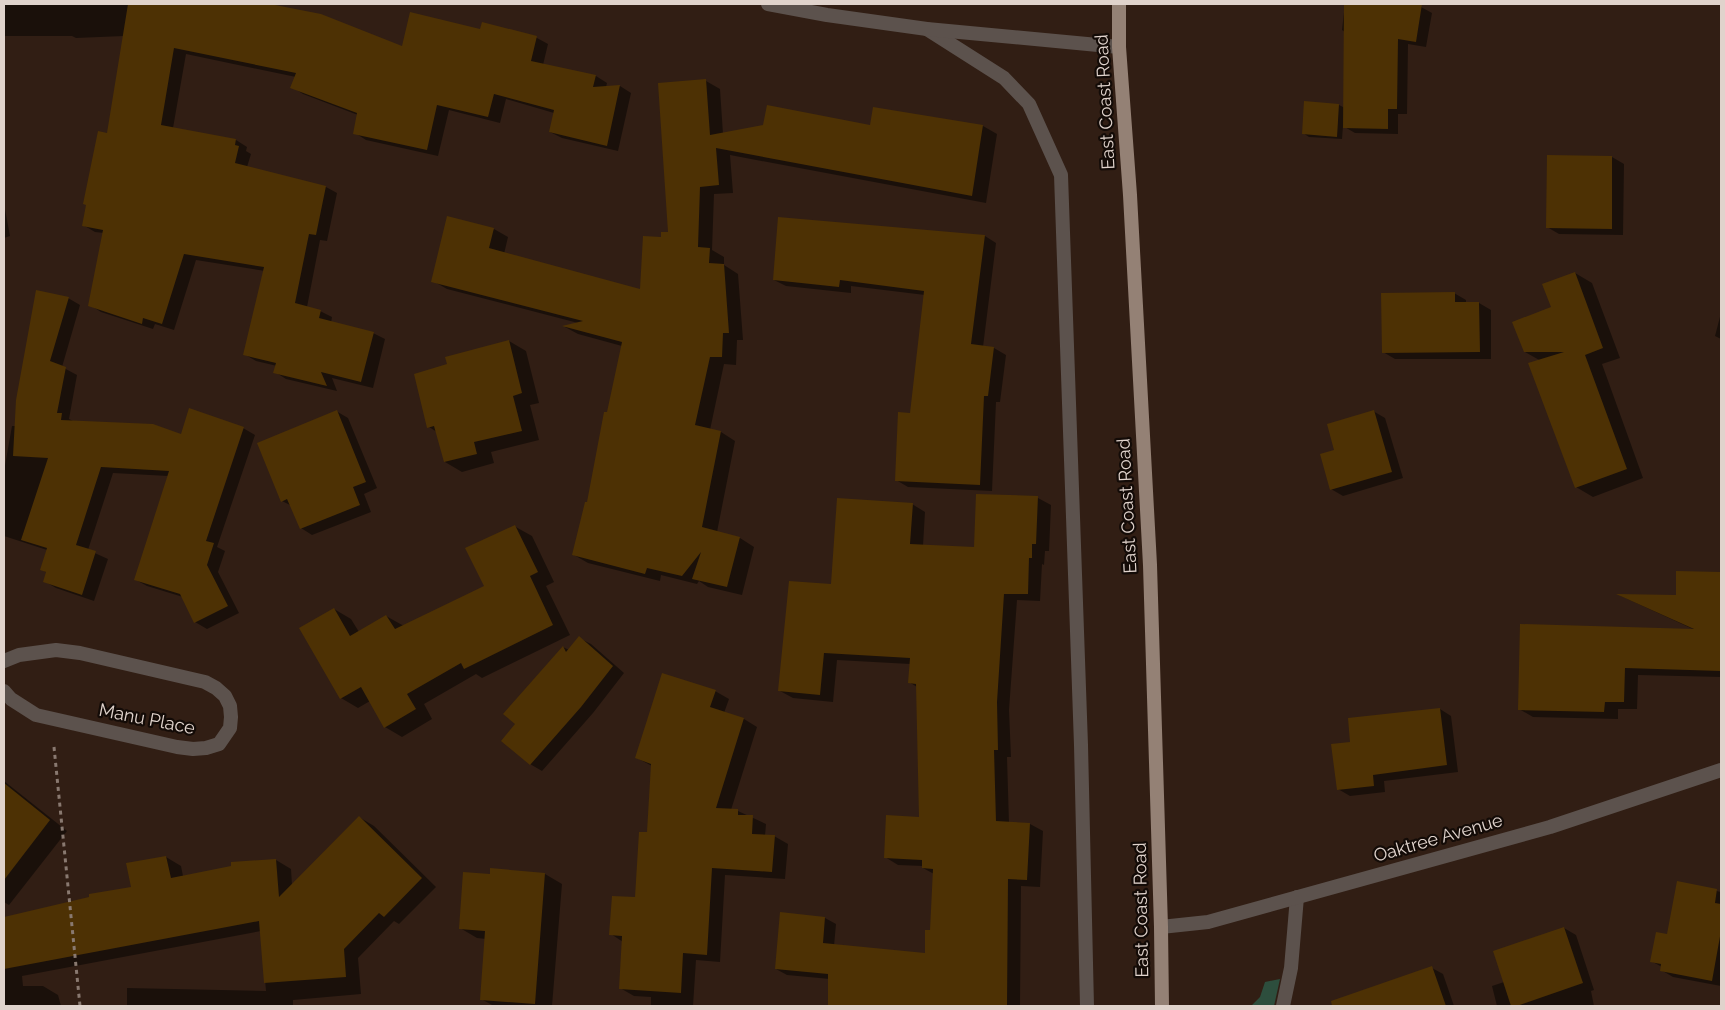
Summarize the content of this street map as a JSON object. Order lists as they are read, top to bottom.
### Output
{
  "streets": {
    "main road": ["East Coast Road"],
    "street": ["Manu Place", "Oaktree Avenue"]
  },
  "crossings": [
    ["East Coast Road", "Oaktree Avenue"]
  ]
}
